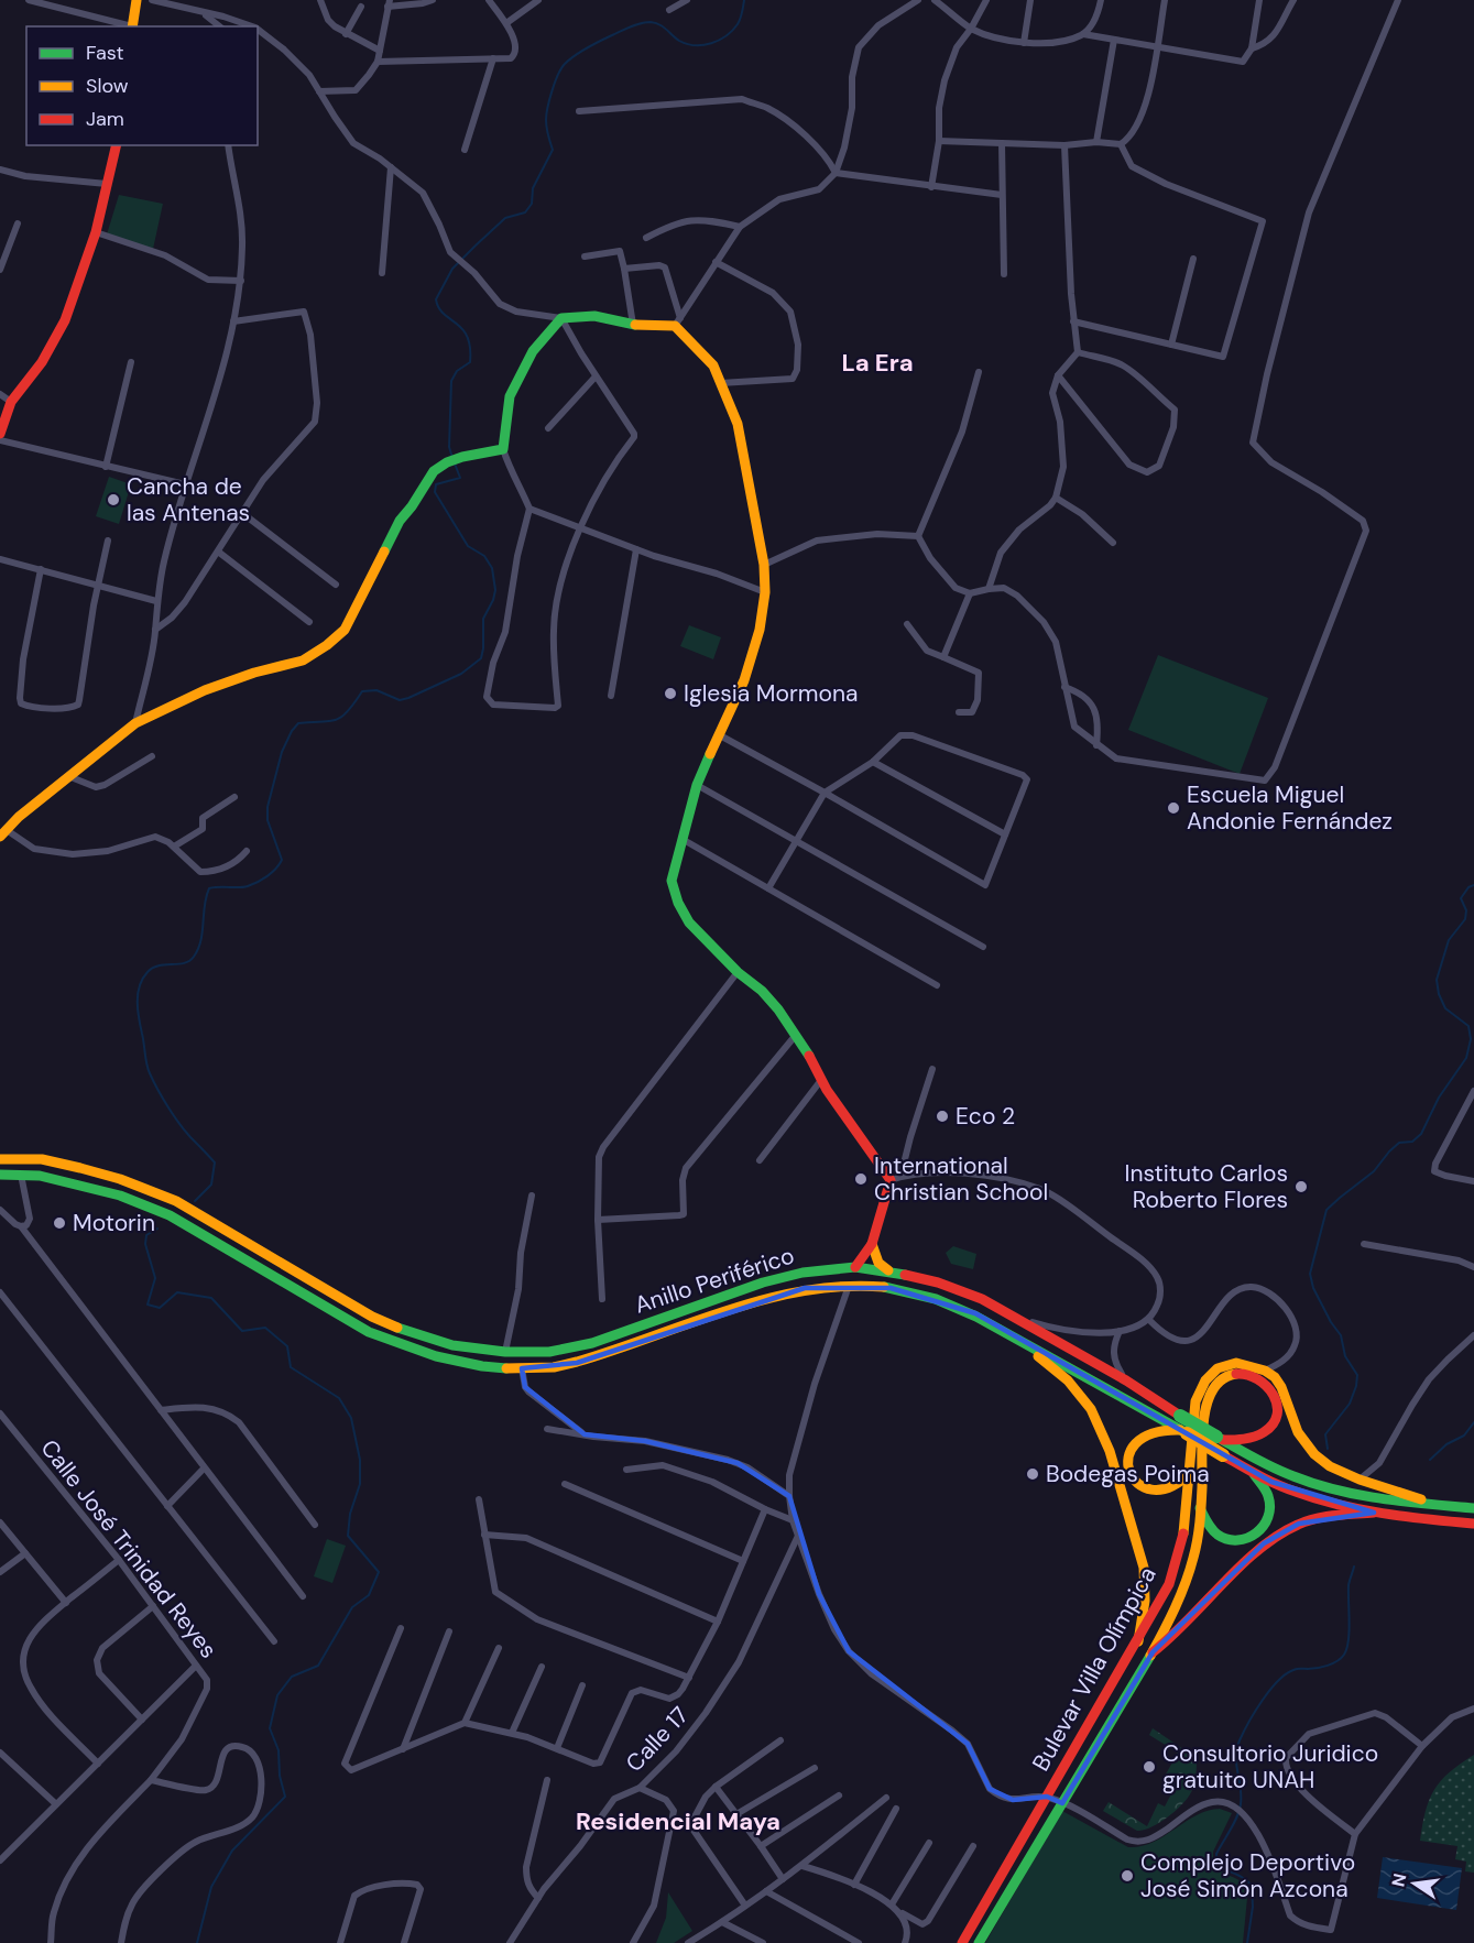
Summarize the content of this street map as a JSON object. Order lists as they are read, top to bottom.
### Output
{
  "streets": {
    "main road": ["Anillo Periférico", "Bulevar Villa Olímpica"],
    "street": ["Calle José Trinidad Reyes", "Calle 17"]
  },
  "crossings": [
    ["Anillo Periférico", "Bulevar Villa Olímpica"]
  ],
  "districts": ["La Era", "Residencial Maya"],
  "places": [
    "Cancha de las Antenas",
    "Iglesia Mormona",
    "Escuela Miguel Andonie Fernández",
    "Eco 2",
    "International Christian School",
    "Instituto Carlos Roberto Flores",
    "Motorin",
    "Bodegas Poima",
    "Consultorio Juridico gratuito UNAH",
    "Complejo Deportivo José Simón Azcona"
  ],
  "legend": ["Fast", "Slow", "Jam"],
  "north": "left"
}
